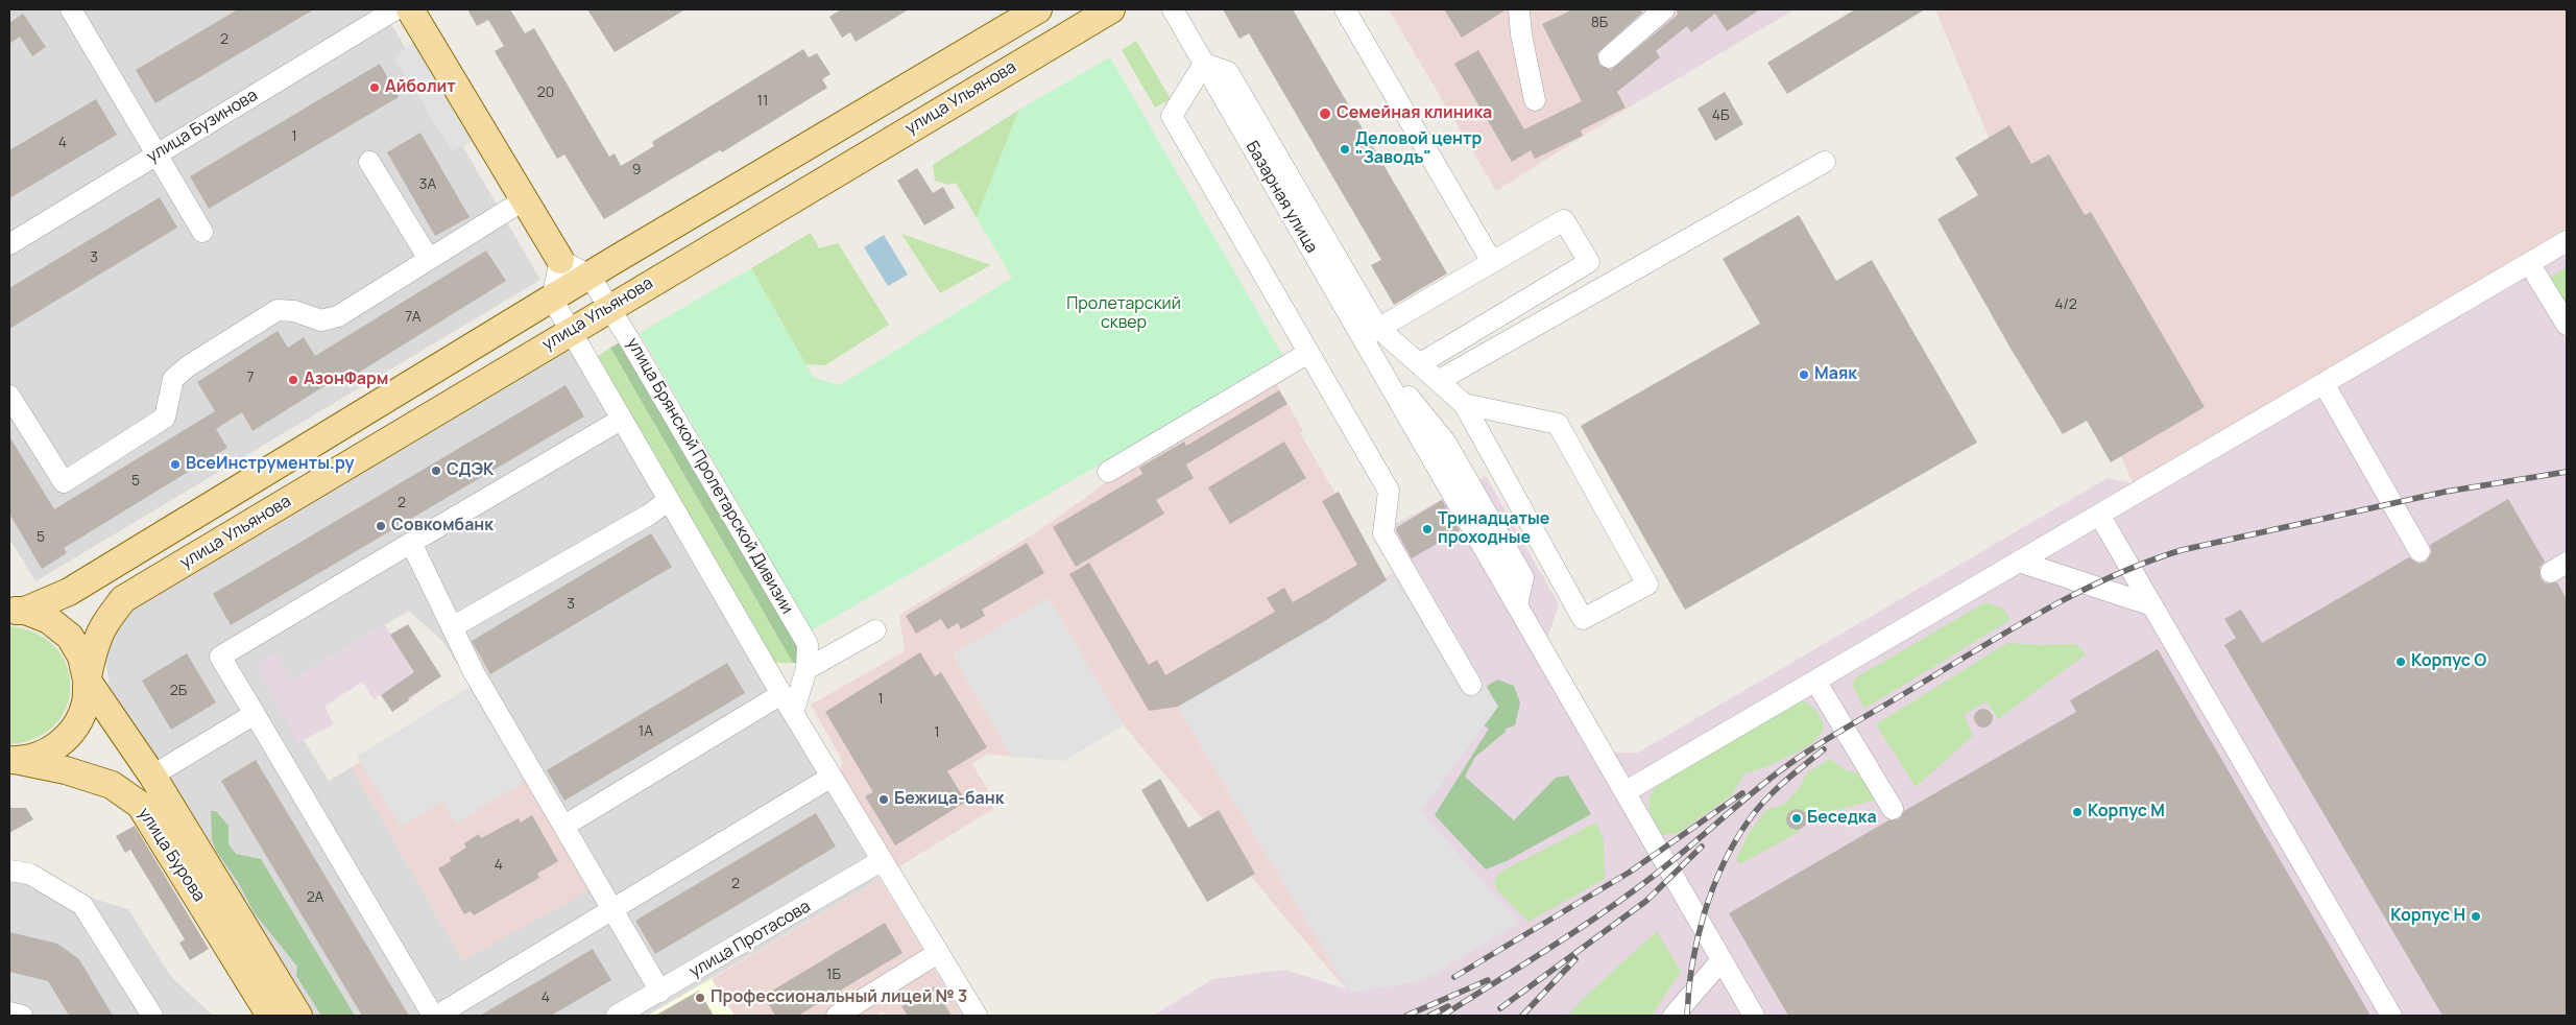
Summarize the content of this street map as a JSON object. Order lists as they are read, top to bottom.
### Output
{
  "streets": {
    "main road": ["улица Ульянова", "улица Бурова"],
    "street": [
      "улица Бузинова",
      "Базарная улица",
      "улица Брянской Пролетарской Дивизии",
      "улица Протасова"
    ]
  },
  "crossings": [
    ["улица Ульянова", "улица Брянской Пролетарской Дивизии"],
    ["улица Ульянова", "улица Бурова"]
  ],
  "parks": ["Пролетарский сквер"],
  "places": [
    "Айболит",
    "Семейная клиника",
    "Деловой центр \"Заводъ\"",
    "Маяк",
    "АзонФарм",
    "ВсеИнструменты.ру",
    "СДЭК",
    "Совкомбанк",
    "Тринадцатые проходные",
    "Корпус О",
    "Бежица-банк",
    "Корпус М",
    "Беседка",
    "Корпус Н",
    "Профессиональный лицей № 3"
  ],
  "house_numbers": [
    "8Б",
    "2",
    "20",
    "11",
    "4Б",
    "1",
    "4",
    "9",
    "3А",
    "3",
    "4/2",
    "7А",
    "7",
    "5",
    "2",
    "5",
    "3",
    "2Б",
    "1",
    "1А",
    "1",
    "4",
    "2",
    "2А",
    "1Б",
    "4"
  ]
}
